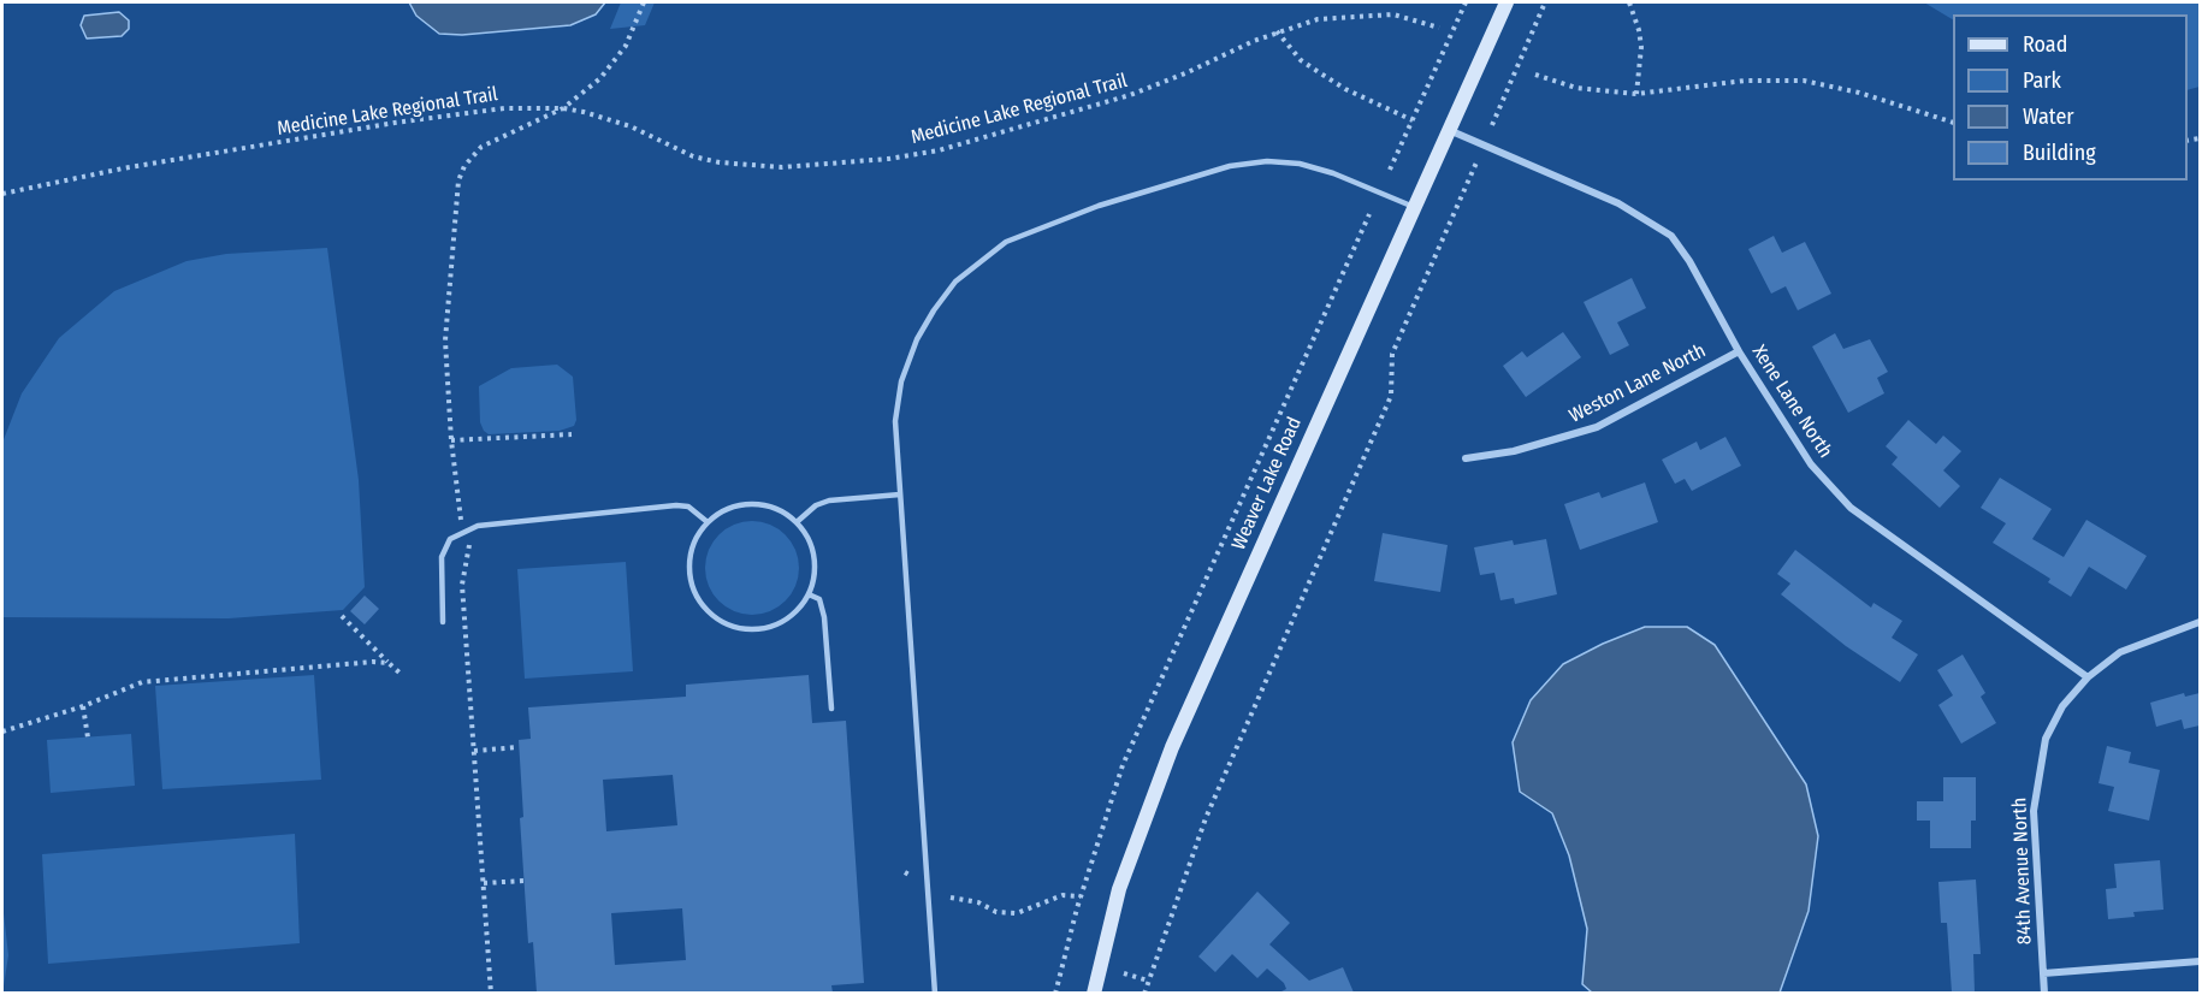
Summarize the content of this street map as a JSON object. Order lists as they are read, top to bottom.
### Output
{
  "streets": {
    "main road": ["Weaver Lake Road"],
    "street": ["Weston Lane North", "Xene Lane North", "84th Avenue North"],
    "path": ["Medicine Lake Regional Trail"]
  },
  "crossings": [
    ["Weston Lane North", "Xene Lane North"],
    ["Xene Lane North", "Weaver Lake Road"],
    ["Xene Lane North", "84th Avenue North"]
  ],
  "legend": [
    "Road",
    "Park",
    "Water",
    "Building"
  ]
}
